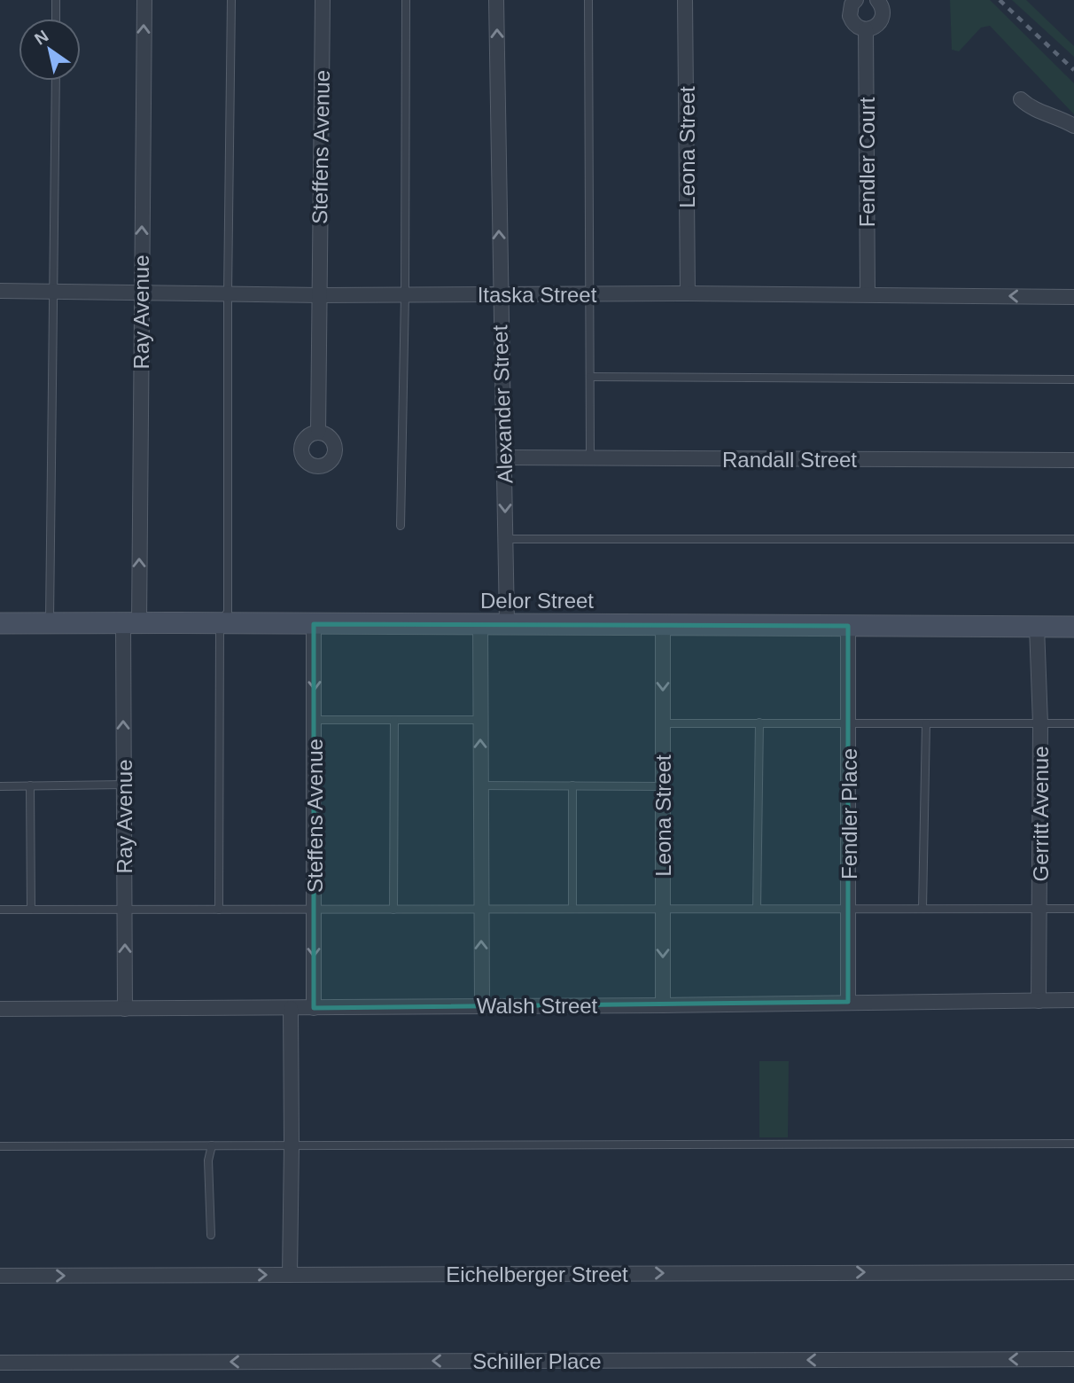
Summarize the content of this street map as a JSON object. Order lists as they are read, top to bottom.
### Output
{
  "streets": {
    "street": [
      "Steffens Avenue",
      "Leona Street",
      "Fendler Court",
      "Itaska Street",
      "Ray Avenue",
      "Alexander Street",
      "Randall Street",
      "Delor Street",
      "Fendler Place",
      "Gerritt Avenue",
      "Walsh Street",
      "Eichelberger Street",
      "Schiller Place"
    ]
  },
  "crossings": [
    ["Steffens Avenue", "Itaska Street"],
    ["Steffens Avenue", "Delor Street"],
    ["Steffens Avenue", "Walsh Street"],
    ["Leona Street", "Itaska Street"],
    ["Leona Street", "Delor Street"],
    ["Leona Street", "Walsh Street"],
    ["Fendler Court", "Itaska Street"],
    ["Itaska Street", "Ray Avenue"],
    ["Itaska Street", "Alexander Street"],
    ["Ray Avenue", "Delor Street"],
    ["Ray Avenue", "Walsh Street"],
    ["Alexander Street", "Randall Street"],
    ["Alexander Street", "Delor Street"],
    ["Delor Street", "Fendler Place"],
    ["Delor Street", "Gerritt Avenue"],
    ["Fendler Place", "Walsh Street"],
    ["Gerritt Avenue", "Walsh Street"]
  ],
  "one_way": ["Ray Avenue", "Eichelberger Street", "Schiller Place"],
  "north": "top left"
}
